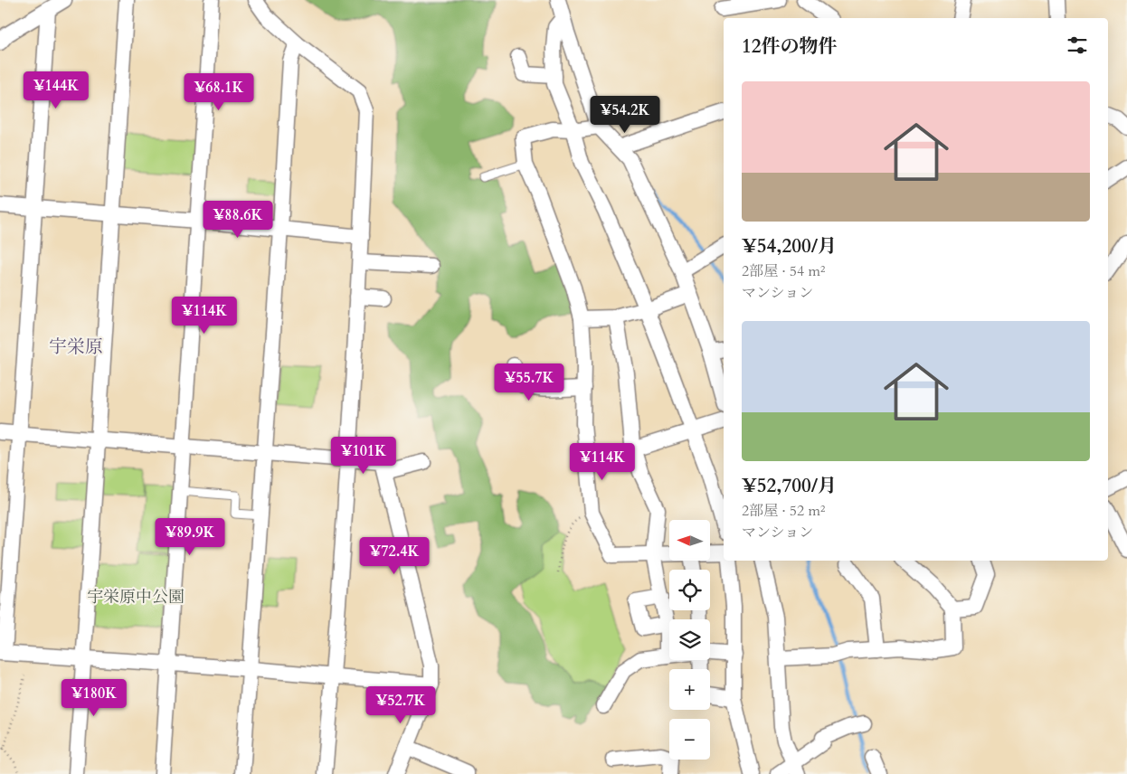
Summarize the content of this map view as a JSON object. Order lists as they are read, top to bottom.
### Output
{
  "districts": ["宇栄原"],
  "parks": ["宇栄原中公園"],
  "north": "left",
  "page": {
    "heading": "12件の物件",
    "price": [
      "¥144K",
      "¥68.1K",
      "¥54.2K",
      "¥88.6K",
      "¥114K",
      "¥55.7K",
      "¥101K",
      "¥114K",
      "¥89.9K",
      "¥72.4K",
      "¥180K",
      "¥52.7K"
    ],
    "list": [
      {
        "name": "¥54,200/月",
        "note": "2部屋 · 54 m² · マンション"
      },
      {
        "name": "¥52,700/月",
        "note": "2部屋 · 52 m² · マンション"
      }
    ],
    "map_buttons": ["+", "−"]
  }
}
